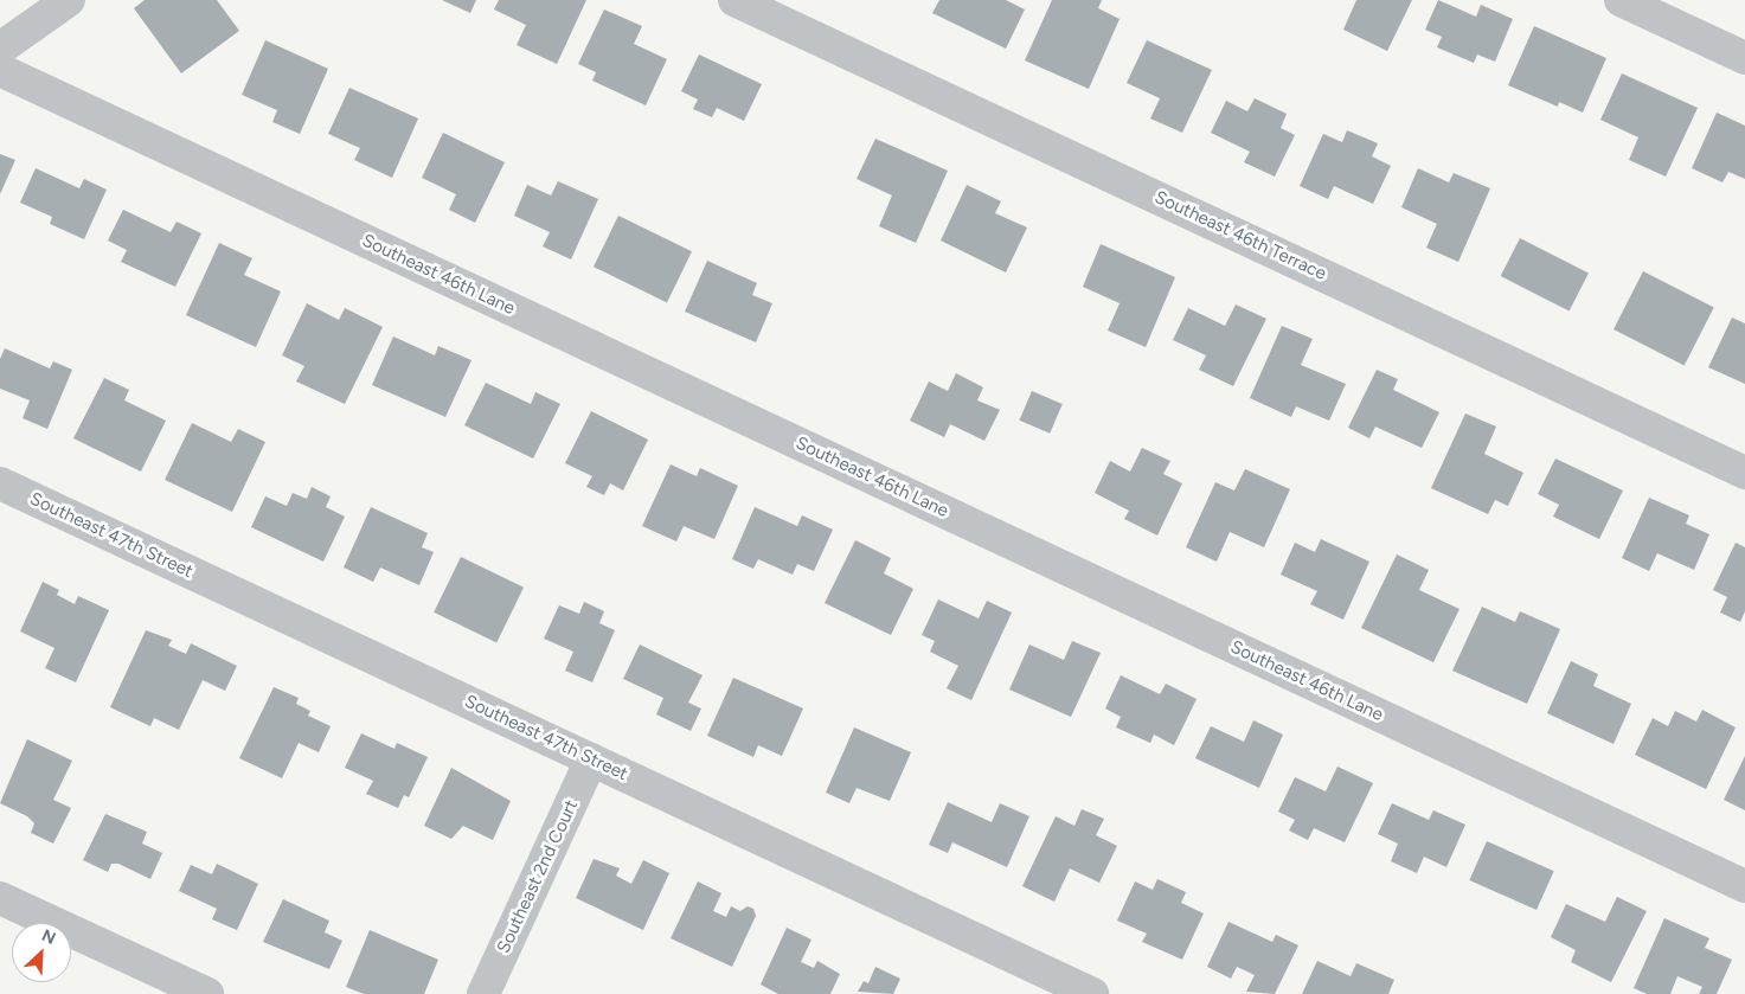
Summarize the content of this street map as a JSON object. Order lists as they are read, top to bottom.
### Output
{
  "streets": {
    "street": [
      "Southeast 46th Terrace",
      "Southeast 46th Lane",
      "Southeast 47th Street",
      "Southeast 2nd Court"
    ]
  },
  "crossings": [
    ["Southeast 47th Street", "Southeast 2nd Court"]
  ],
  "north": "top right"
}
